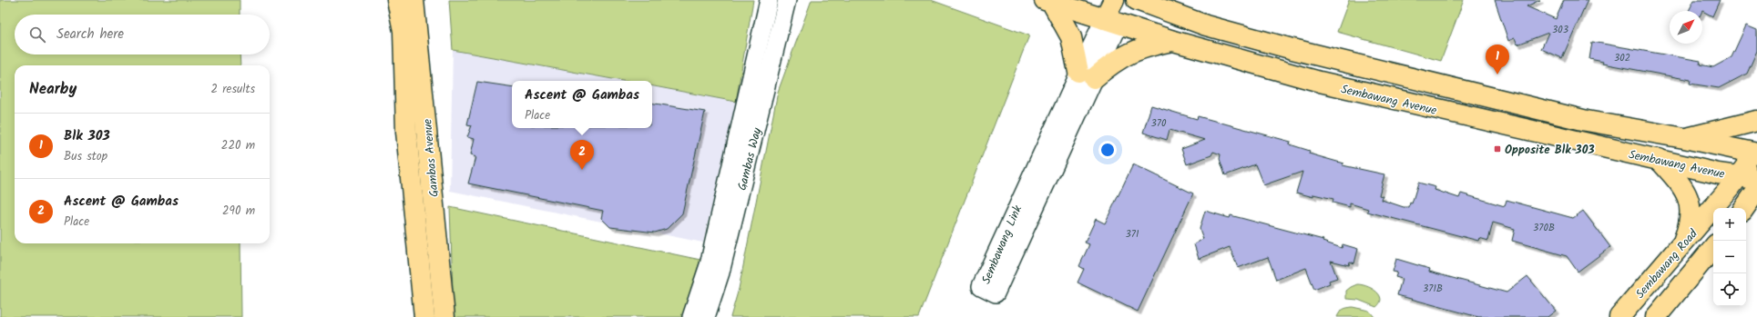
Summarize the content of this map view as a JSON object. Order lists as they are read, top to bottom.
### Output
{
  "streets": {
    "main road": ["Sembawang Avenue", "Gambas Avenue", "Sembawang Road"],
    "street": ["Gambas Way", "Sembawang Link"]
  },
  "crossings": [
    ["Sembawang Avenue", "Sembawang Link"],
    ["Sembawang Avenue", "Sembawang Road"]
  ],
  "places": {
    "transit": ["Opposite Blk 303"]
  },
  "house_numbers": [
    "303",
    "302",
    "370",
    "370B",
    "371",
    "371B"
  ],
  "north": "top right",
  "page": {
    "search": "Search here",
    "pins": ["1", "2"],
    "heading": ["Nearby", "2 results"],
    "popup": ["Ascent @ Gambas", "Place"],
    "list": [
      {
        "mark": "1",
        "name": "Blk 303",
        "note": "Bus stop",
        "value": "220 m"
      },
      {
        "mark": "2",
        "name": "Ascent @ Gambas",
        "note": "Place",
        "value": "290 m"
      }
    ],
    "map_buttons": ["+", "−"]
  }
}
